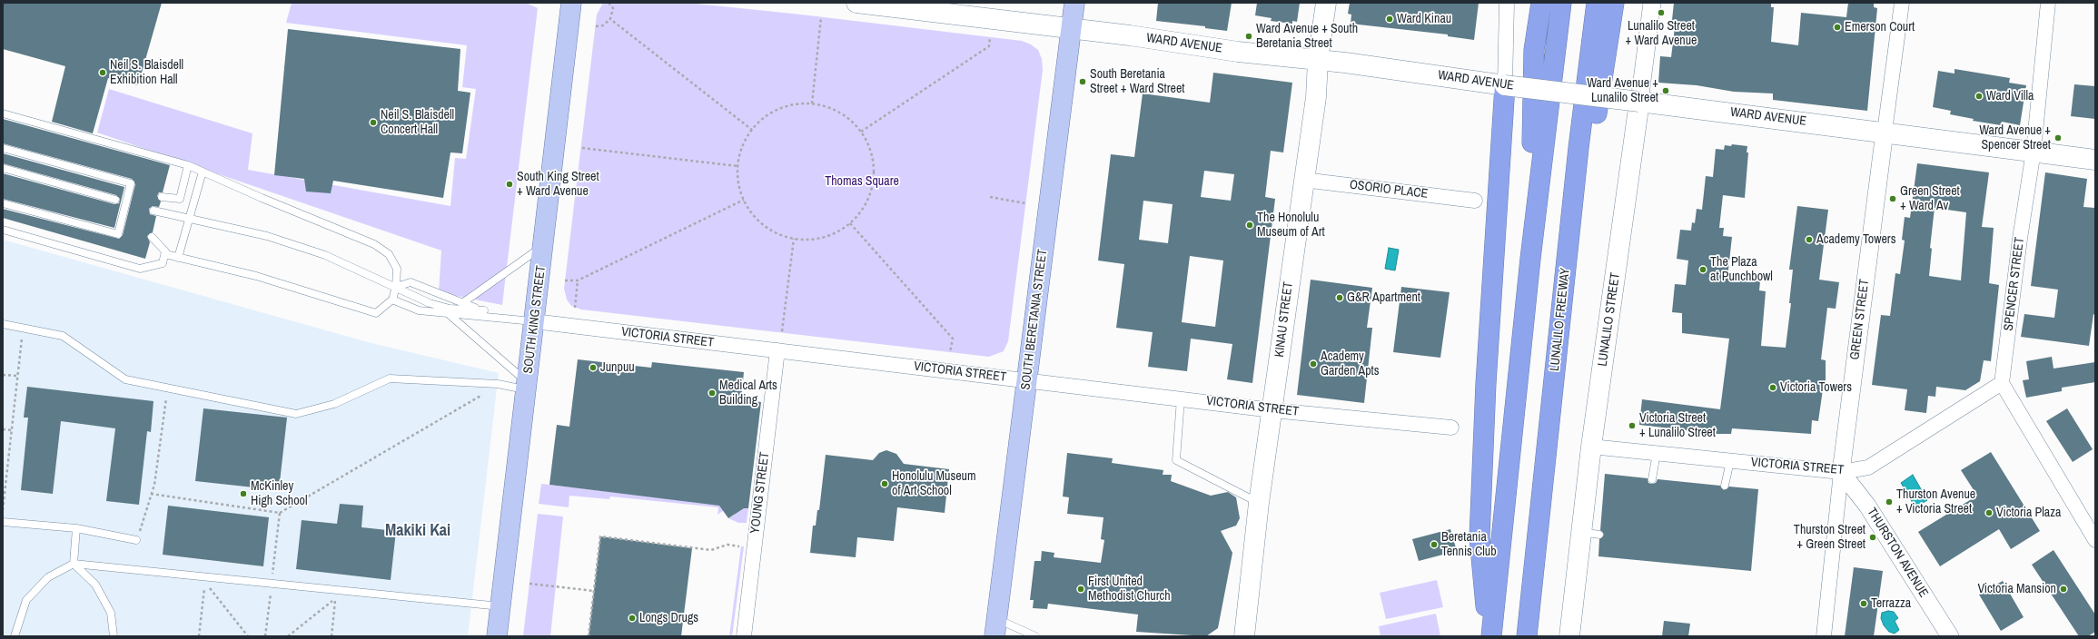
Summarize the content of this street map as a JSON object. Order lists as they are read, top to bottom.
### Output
{
  "streets": {
    "highway": ["LUNALILO FREEWAY"],
    "main road": [
      "WARD AVENUE",
      "SOUTH KING STREET",
      "SOUTH BERETANIA STREET",
      "KINAU STREET",
      "LUNALILO STREET"
    ],
    "street": [
      "OSORIO PLACE",
      "SPENCER STREET",
      "GREEN STREET",
      "VICTORIA STREET",
      "YOUNG STREET",
      "THURSTON AVENUE"
    ]
  },
  "crossings": [
    ["WARD AVENUE", "SPENCER STREET"],
    ["WARD AVENUE", "SOUTH BERETANIA STREET"],
    ["WARD AVENUE", "KINAU STREET"],
    ["WARD AVENUE", "LUNALILO STREET"],
    ["WARD AVENUE", "GREEN STREET"],
    ["OSORIO PLACE", "KINAU STREET"],
    ["SPENCER STREET", "VICTORIA STREET"],
    ["SOUTH KING STREET", "VICTORIA STREET"],
    ["SOUTH BERETANIA STREET", "VICTORIA STREET"],
    ["KINAU STREET", "VICTORIA STREET"],
    ["LUNALILO STREET", "VICTORIA STREET"],
    ["GREEN STREET", "VICTORIA STREET"],
    ["GREEN STREET", "THURSTON AVENUE"],
    ["VICTORIA STREET", "YOUNG STREET"],
    ["VICTORIA STREET", "THURSTON AVENUE"]
  ],
  "districts": ["Makiki Kai"],
  "parks": ["Thomas Square"],
  "places": [
    "Lunalilo Street + Ward Avenue",
    "Ward Kinau",
    "Emerson Court",
    "Ward Avenue + South Beretania Street",
    "Neil S. Blaisdell Exhibition Hall",
    "South Beretania Street + Ward Street",
    "Ward Avenue + Lunalilo Street",
    "Ward Villa",
    "Neil S. Blaisdell Concert Hall",
    "Ward Avenue + Spencer Street",
    "South King Street + Ward Avenue",
    "Green Street + Ward Av",
    "The Honolulu Museum of Art",
    "Academy Towers",
    "The Plaza at Punchbowl",
    "G&R Apartment",
    "Academy Garden Apts",
    "Junpuu",
    "Victoria Towers",
    "Medical Arts Building",
    "Victoria Street + Lunalilo Street",
    "Honolulu Museum of Art School",
    "McKinley High School",
    "Thurston Avenue + Victoria Street",
    "Victoria Plaza",
    "Thurston Street + Green Street",
    "Beretania Tennis Club",
    "First United Methodist Church",
    "Victoria Mansion",
    "Terrazza",
    "Longs Drugs"
  ]
}
